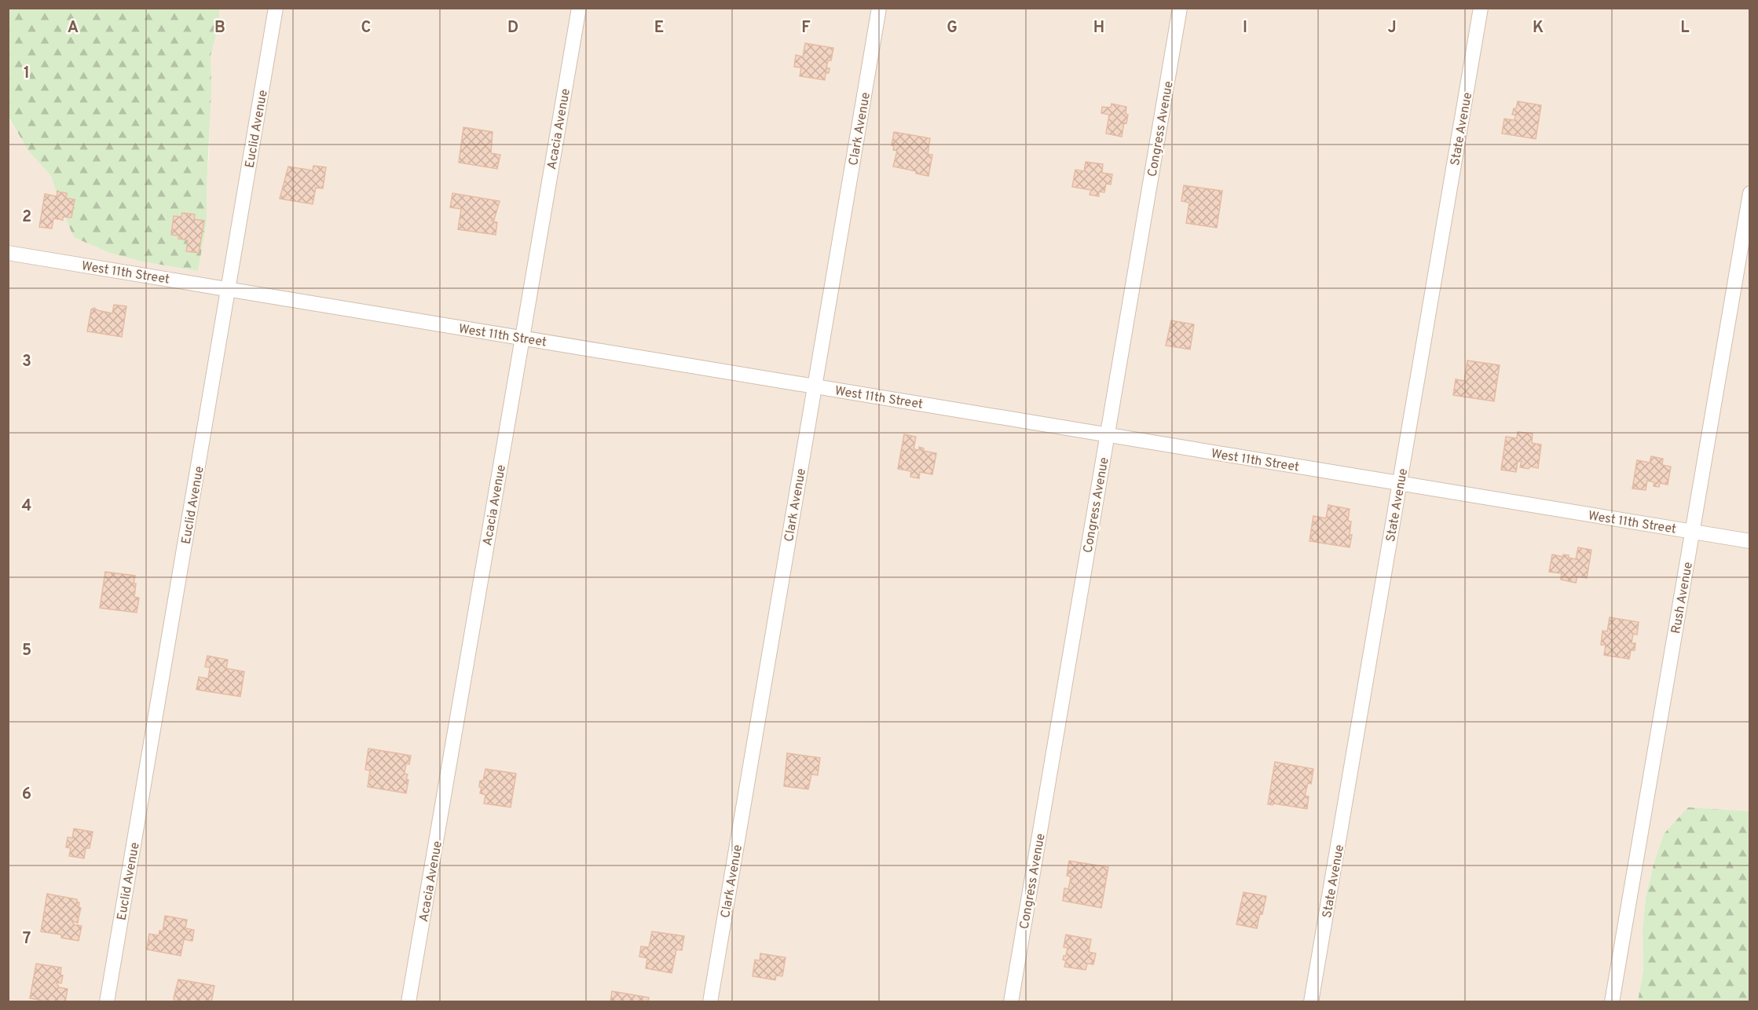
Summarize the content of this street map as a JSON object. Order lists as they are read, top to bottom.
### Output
{
  "streets": {
    "street": [
      "Euclid Avenue",
      "Acacia Avenue",
      "Clark Avenue",
      "Congress Avenue",
      "State Avenue",
      "West 11th Street",
      "Rush Avenue"
    ]
  },
  "crossings": [
    ["Euclid Avenue", "West 11th Street"],
    ["Acacia Avenue", "West 11th Street"],
    ["Clark Avenue", "West 11th Street"],
    ["Congress Avenue", "West 11th Street"],
    ["State Avenue", "West 11th Street"],
    ["West 11th Street", "Rush Avenue"]
  ],
  "grid": {
    "columns": [
      "A",
      "B",
      "C",
      "D",
      "E",
      "F",
      "G",
      "H",
      "I",
      "J",
      "K",
      "L"
    ],
    "rows": [
      "1",
      "2",
      "3",
      "4",
      "5",
      "6",
      "7"
    ]
  }
}
